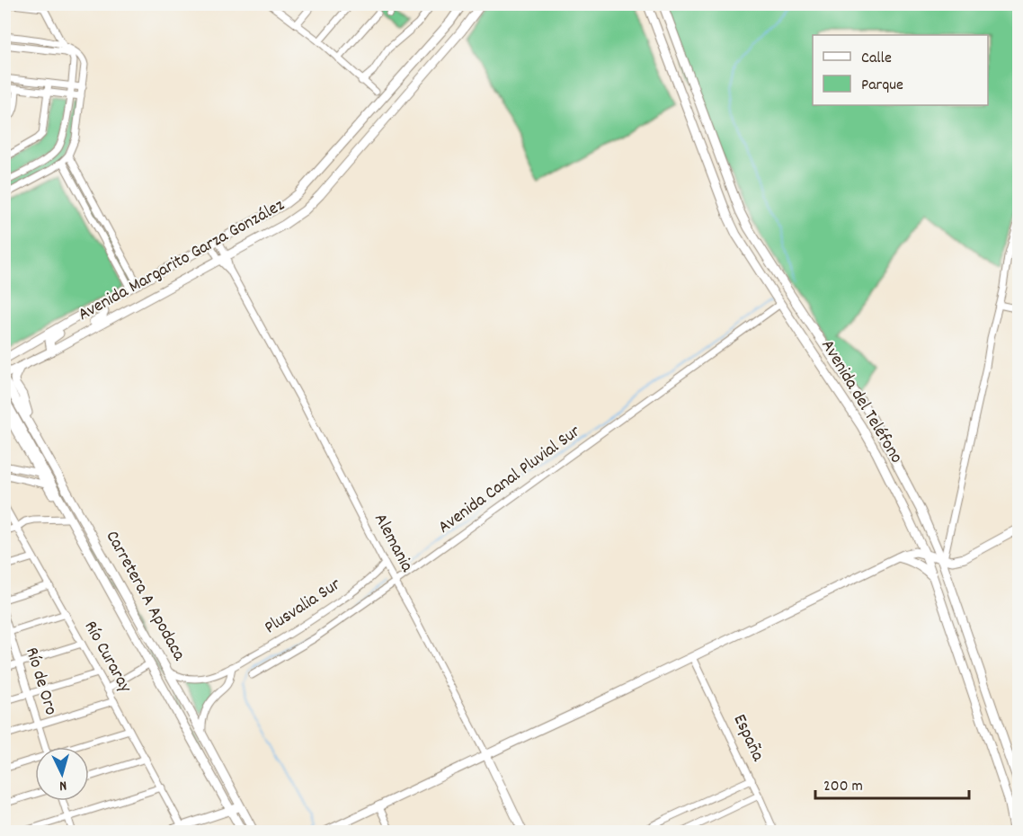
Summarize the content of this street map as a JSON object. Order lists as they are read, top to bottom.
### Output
{
  "streets": {
    "main road": [
      "Avenida Margarito Garza González",
      "Avenida del Teléfono",
      "Alemania",
      "Carretera A Apodaca"
    ],
    "street": [
      "Avenida Canal Pluvial Sur",
      "Plusvalia Sur",
      "Río Curaray",
      "Río de Oro",
      "España"
    ]
  },
  "crossings": [
    ["Avenida Margarito Garza González", "Alemania"],
    ["Avenida Margarito Garza González", "Carretera A Apodaca"],
    ["Avenida del Teléfono", "Avenida Canal Pluvial Sur"],
    ["Avenida Canal Pluvial Sur", "Alemania"],
    ["Alemania", "Plusvalia Sur"],
    ["Carretera A Apodaca", "Plusvalia Sur"]
  ],
  "legend": ["Calle", "Parque"],
  "scale_bar": "200 m",
  "north": "bottom"
}
